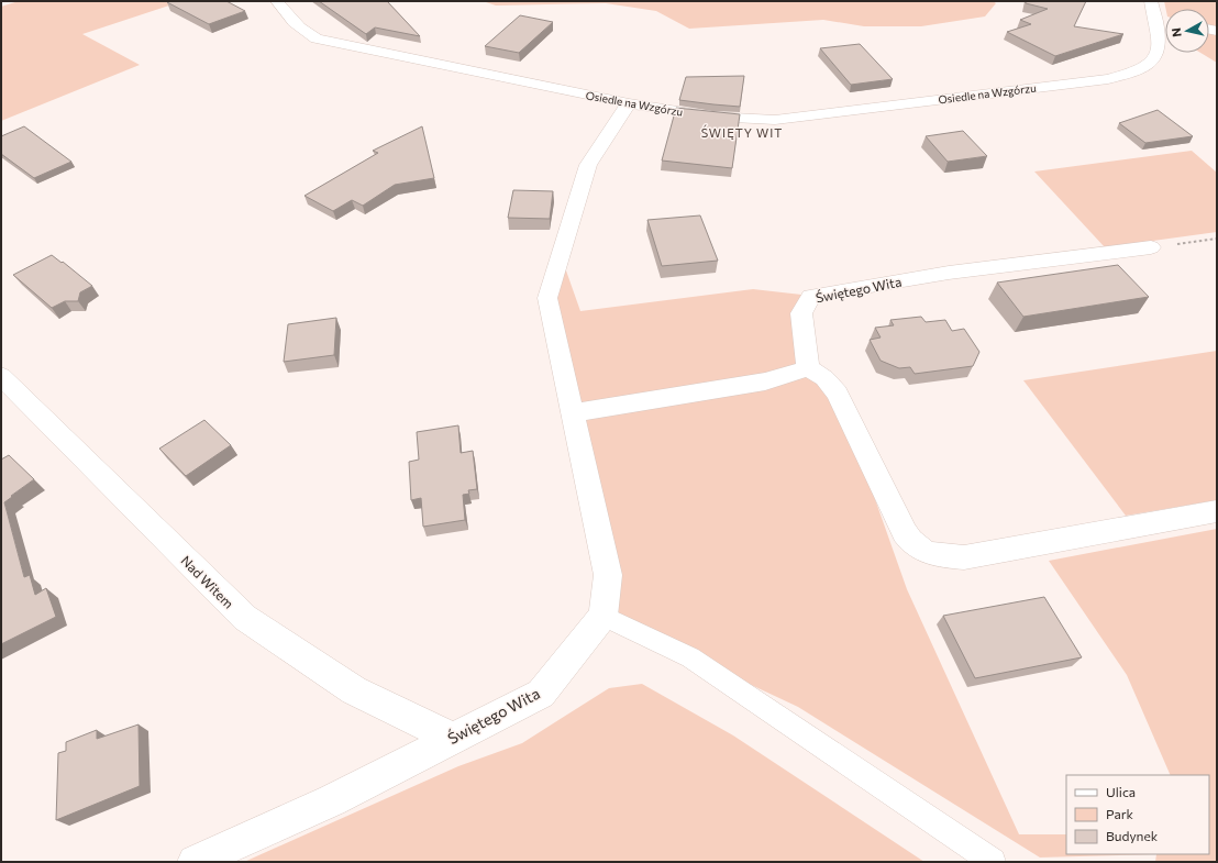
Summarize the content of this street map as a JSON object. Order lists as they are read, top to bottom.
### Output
{
  "streets": {
    "street": ["Osiedle na Wzgórzu", "Świętego Wita", "Nad Witem"]
  },
  "crossings": [
    ["Świętego Wita", "Nad Witem"]
  ],
  "districts": ["ŚWIĘTY WIT"],
  "legend": ["Ulica", "Park", "Budynek"],
  "north": "left"
}
